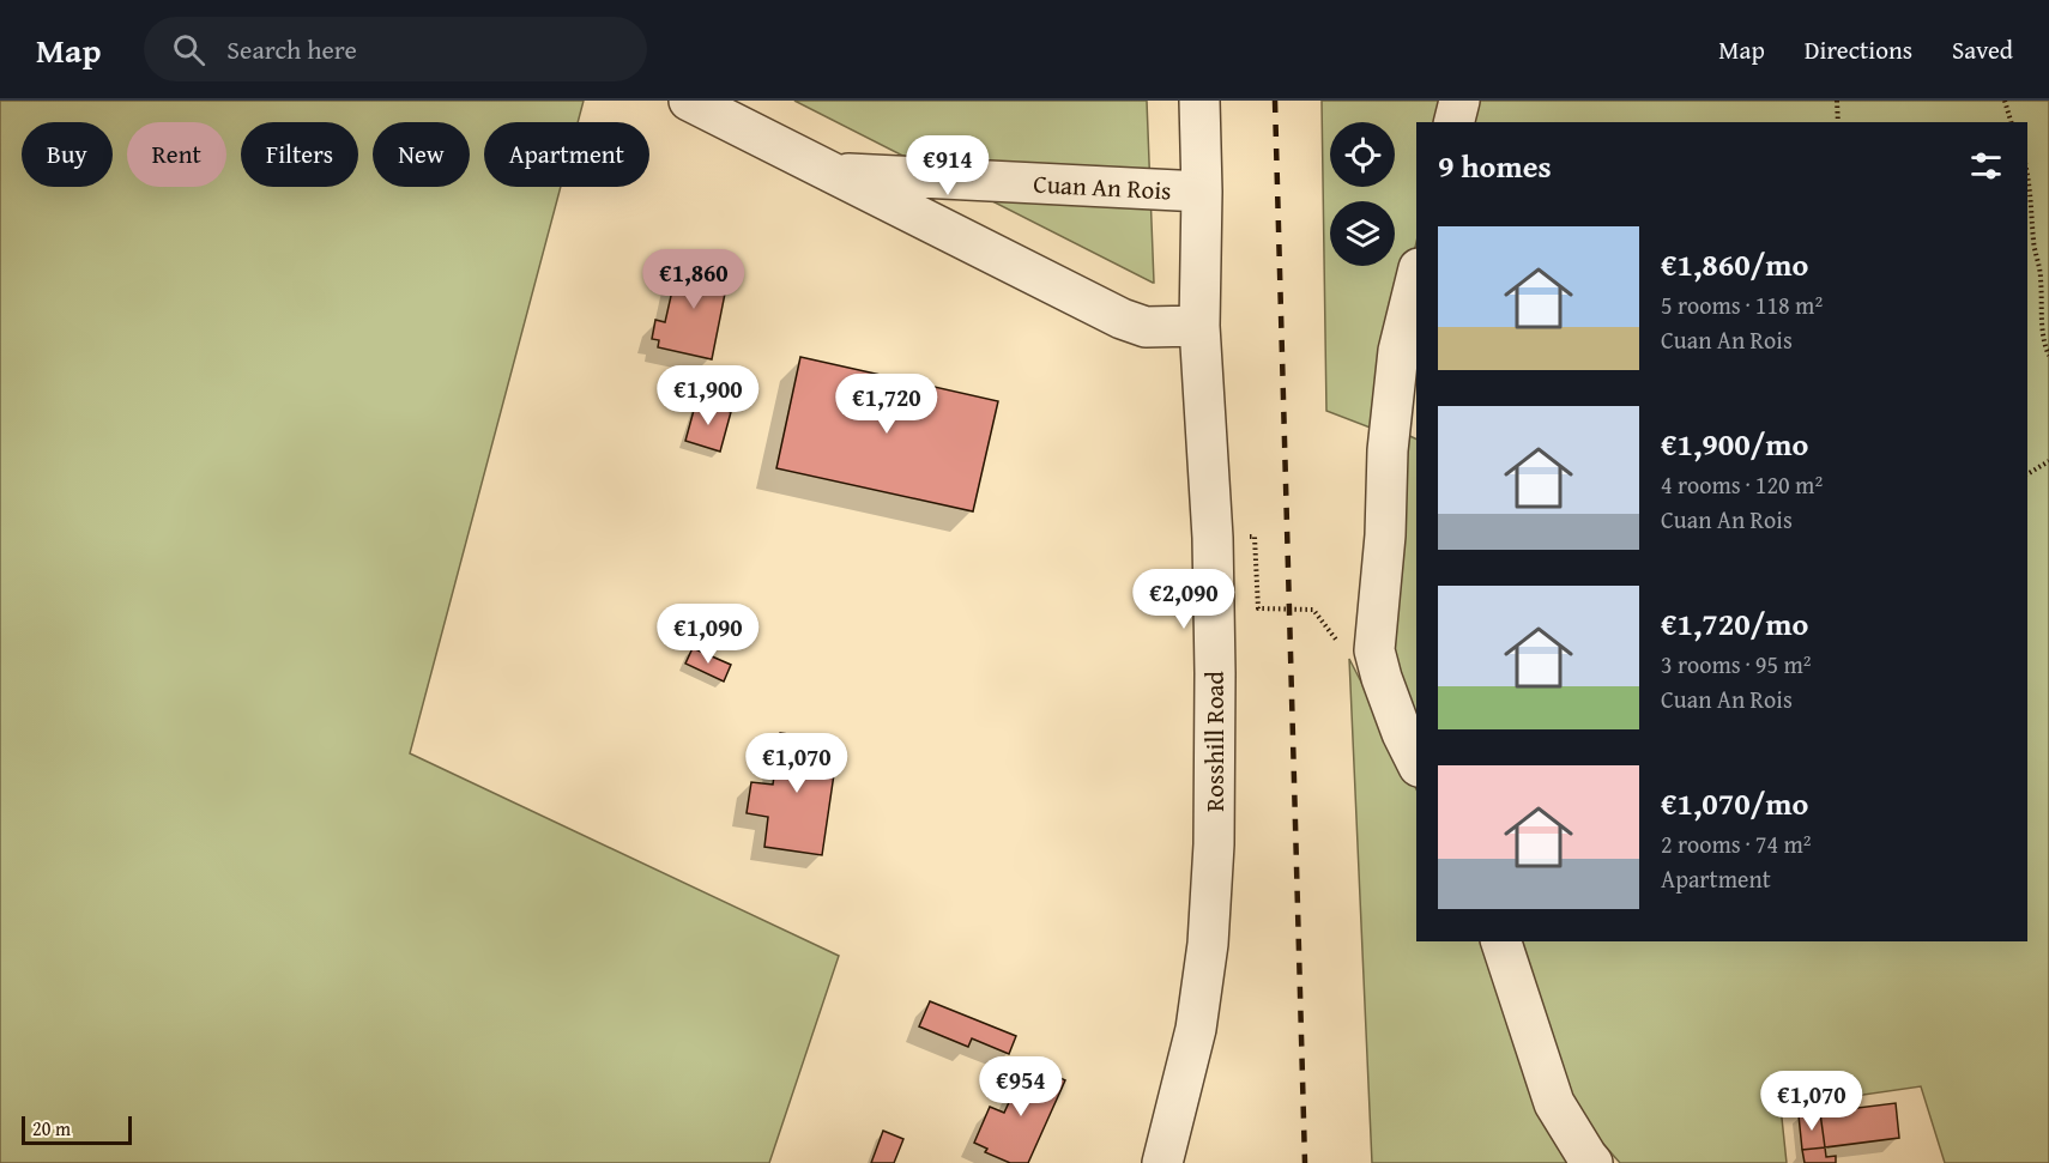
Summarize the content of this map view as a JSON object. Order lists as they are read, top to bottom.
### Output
{
  "streets": {
    "street": ["Cuan An Rois", "Rosshill Road"]
  },
  "crossings": [
    ["Cuan An Rois", "Rosshill Road"]
  ],
  "scale_bar": "20 m",
  "page": {
    "header": "Map",
    "search": "Search here",
    "nav": ["Map", "Directions", "Saved"],
    "chip": [
      "Buy",
      "Rent",
      "Filters",
      "New",
      "Apartment"
    ],
    "heading": "9 homes",
    "price": [
      "€914",
      "€1,860",
      "€1,900",
      "€1,720",
      "€2,090",
      "€1,090",
      "€1,070",
      "€954",
      "€1,070"
    ],
    "list": [
      {
        "name": "€1,860/mo",
        "note": "5 rooms · 118 m² · Cuan An Rois"
      },
      {
        "name": "€1,900/mo",
        "note": "4 rooms · 120 m² · Cuan An Rois"
      },
      {
        "name": "€1,720/mo",
        "note": "3 rooms · 95 m² · Cuan An Rois"
      },
      {
        "name": "€1,070/mo",
        "note": "2 rooms · 74 m² · Apartment"
      }
    ],
    "scale": "20 m"
  }
}
